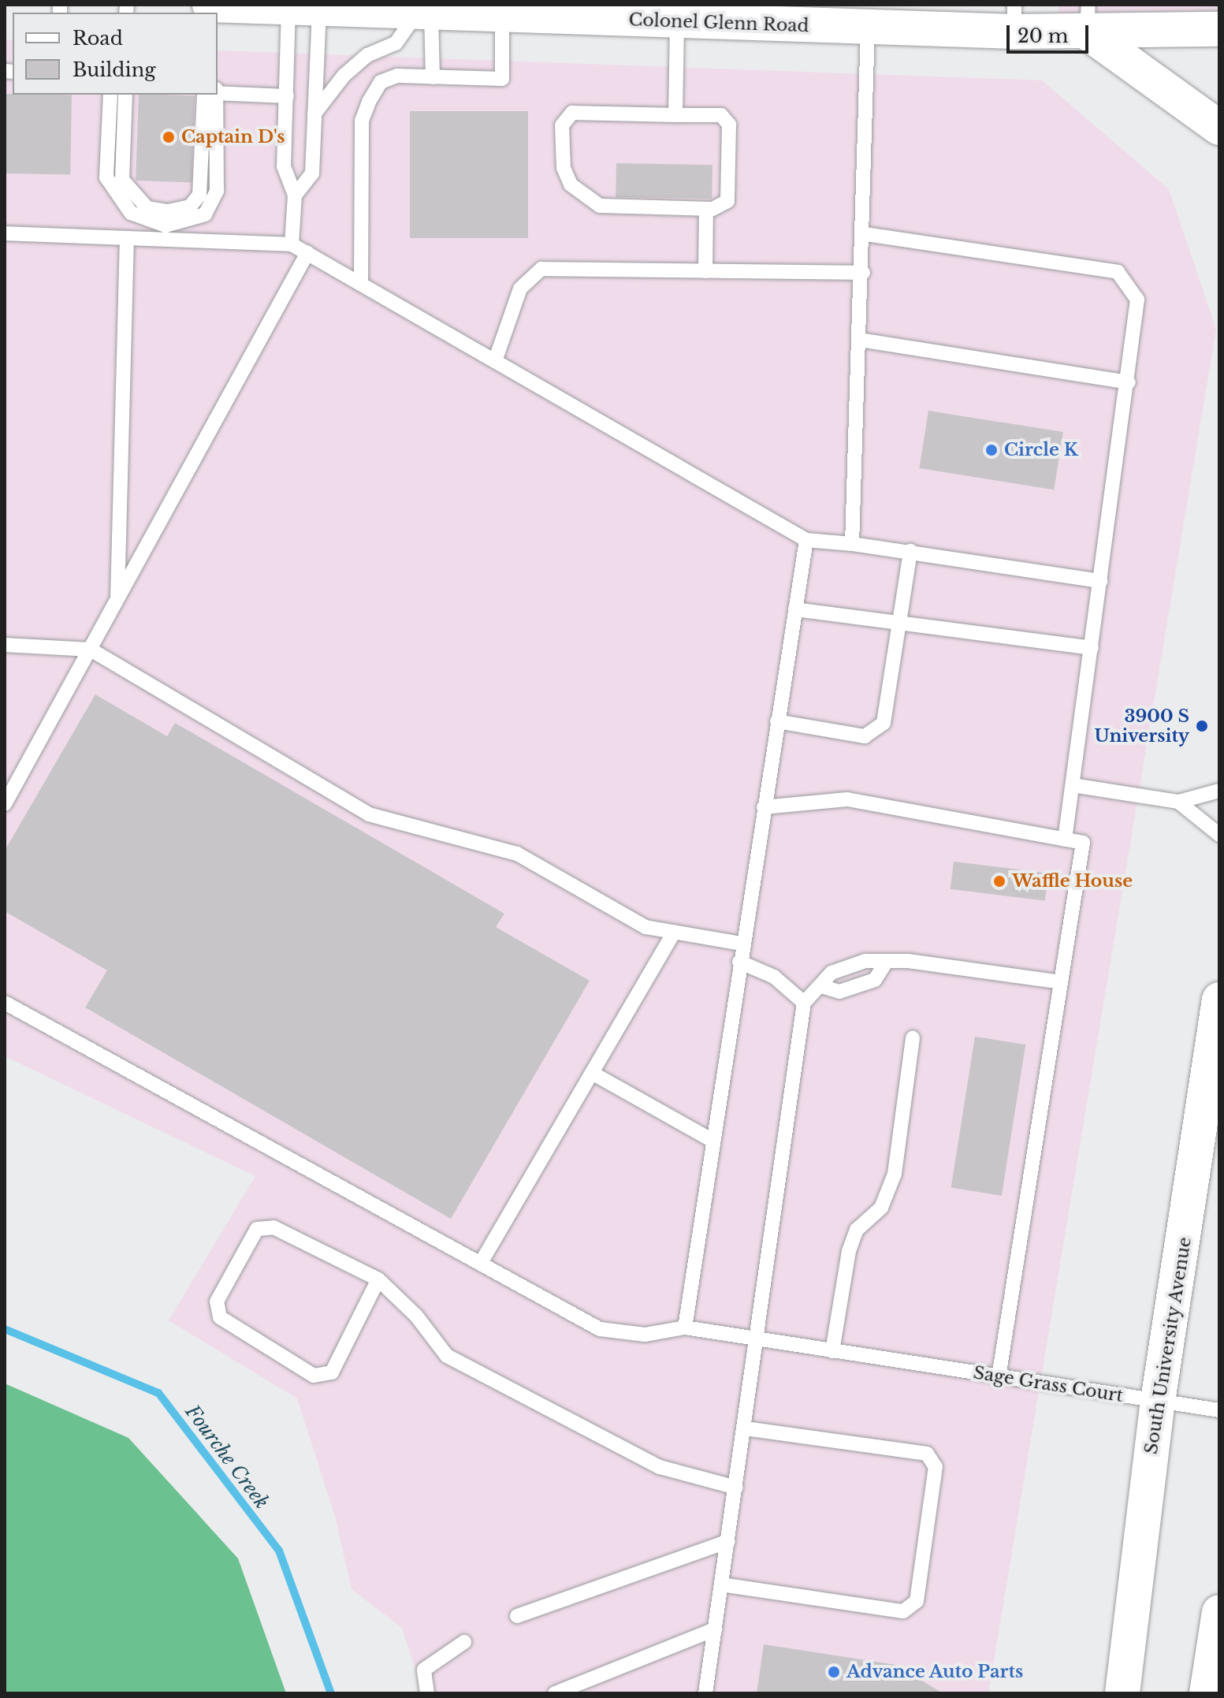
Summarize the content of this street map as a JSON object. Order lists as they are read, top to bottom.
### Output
{
  "streets": {
    "main road": ["Colonel Glenn Road", "South University Avenue"],
    "lane": ["Sage Grass Court"]
  },
  "crossings": [
    ["South University Avenue", "Sage Grass Court"]
  ],
  "water": ["Fourche Creek"],
  "places": [
    "Captain D's",
    "Circle K",
    "3900 S University",
    "Waffle House",
    "Advance Auto Parts"
  ],
  "legend": ["Road", "Building"],
  "scale_bar": "20 m"
}
